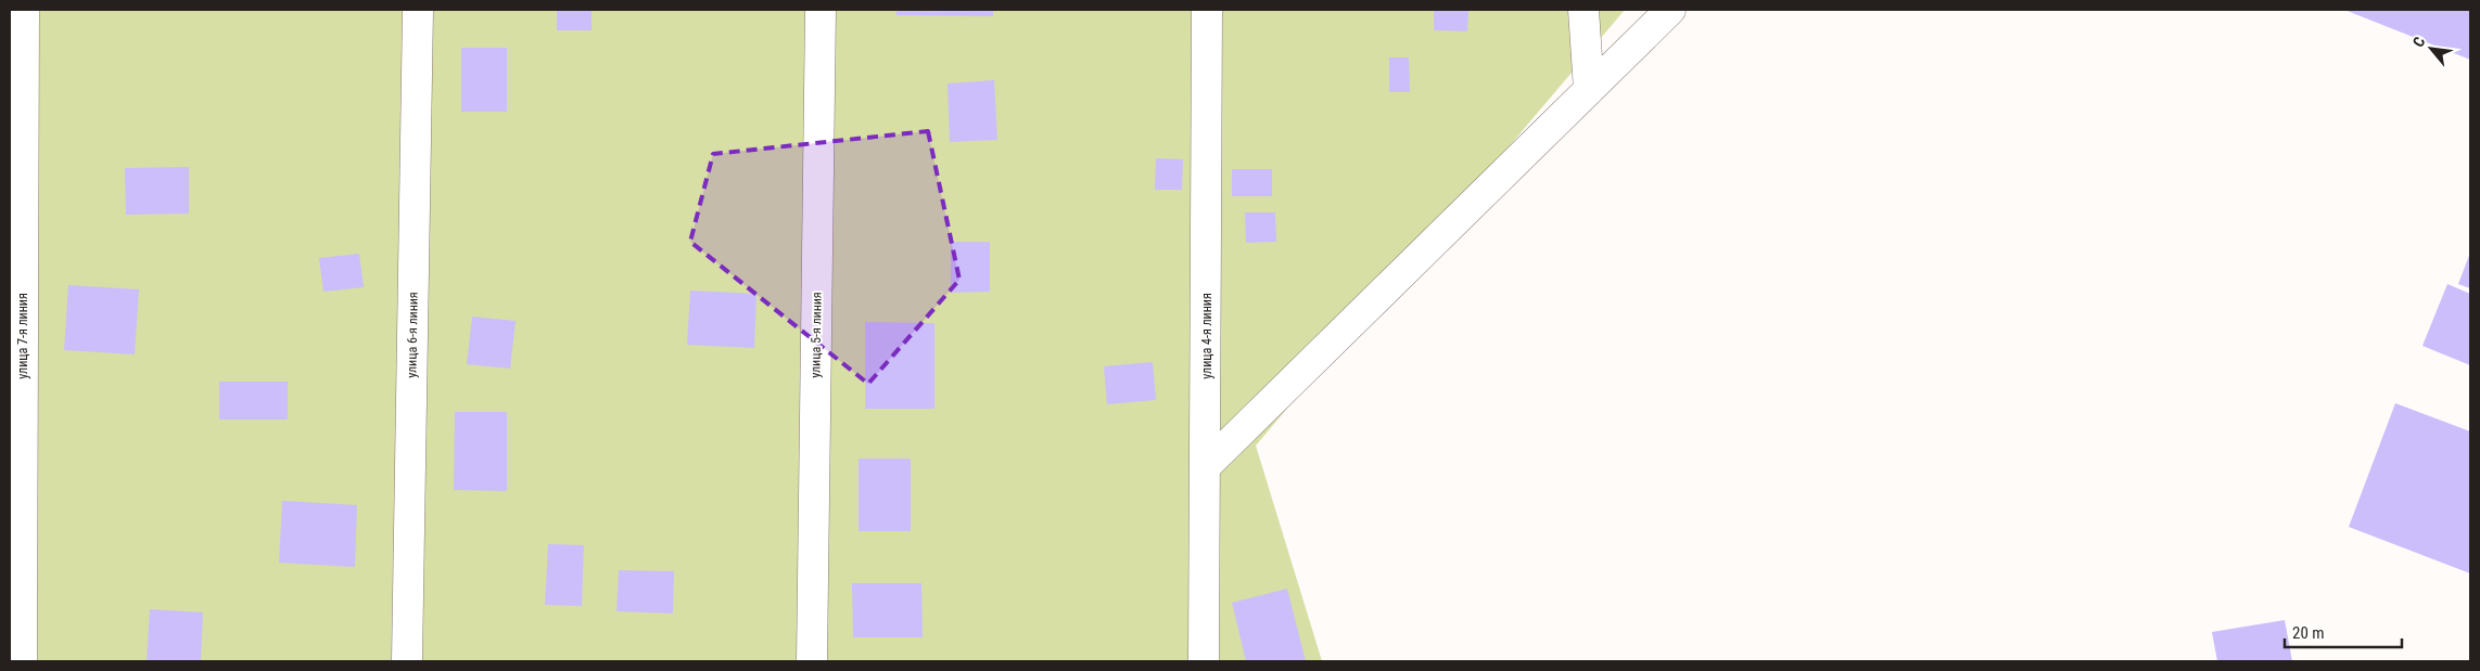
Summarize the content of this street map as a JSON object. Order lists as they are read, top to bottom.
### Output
{
  "streets": {
    "street": [
      "улица 6-я линия",
      "улица 5-я линия",
      "улица 7-я линия",
      "улица 4-я линия"
    ]
  },
  "scale_bar": "20 m",
  "north": "top left"
}
